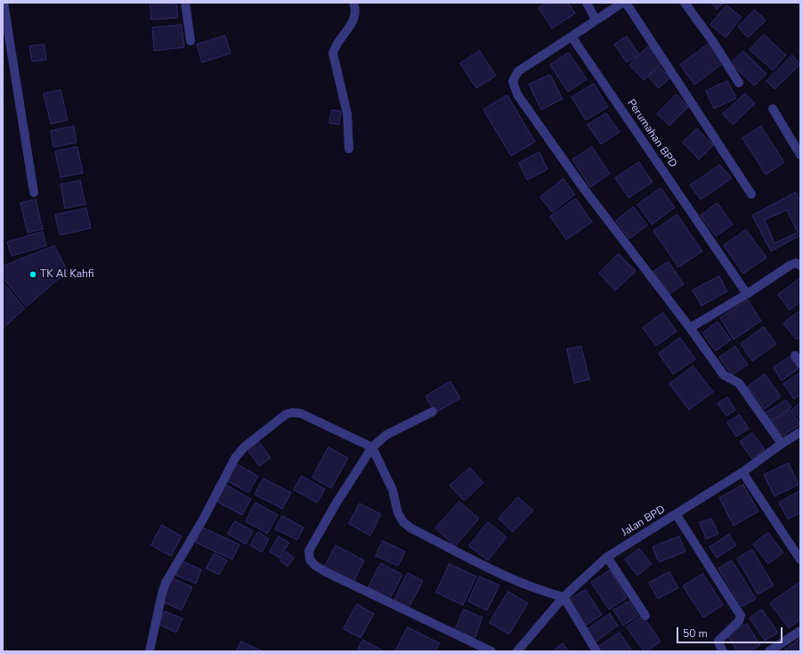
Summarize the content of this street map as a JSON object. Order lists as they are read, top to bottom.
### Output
{
  "streets": {
    "street": ["Perumahan BPD", "Jalan BPD"]
  },
  "places": ["TK Al Kahfi"],
  "scale_bar": "50 m"
}
